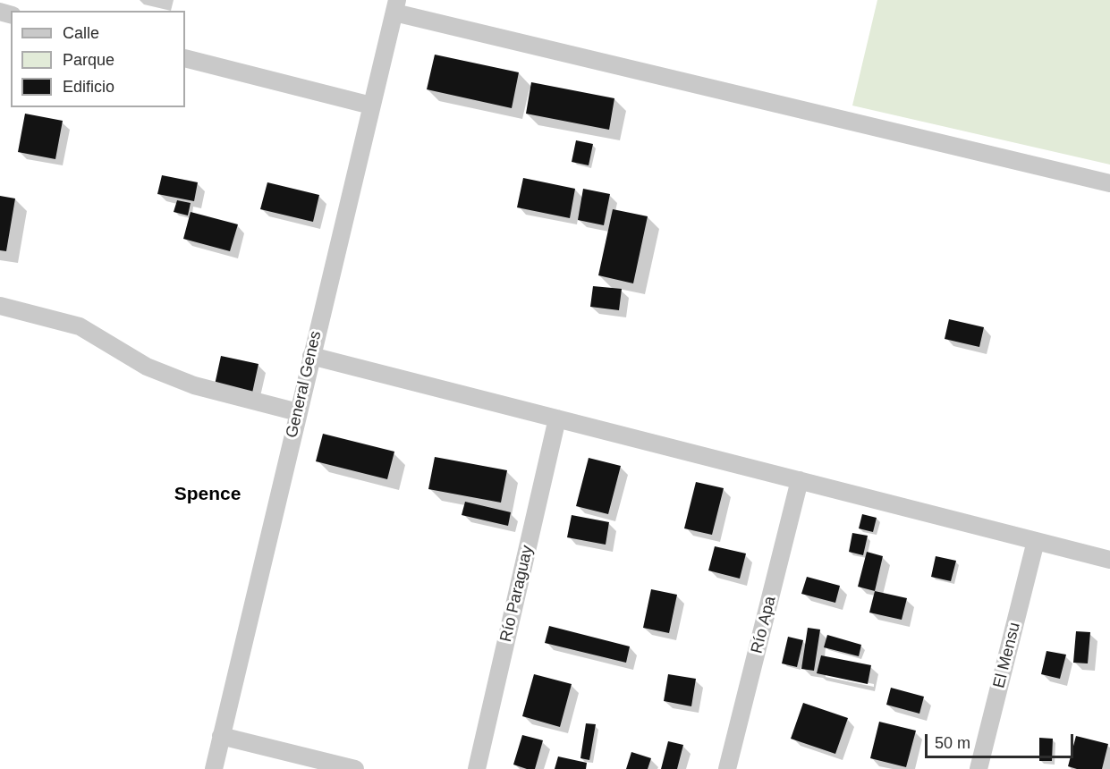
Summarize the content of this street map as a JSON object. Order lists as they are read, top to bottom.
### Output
{
  "streets": {
    "street": [
      "General Genes",
      "Río Paraguay",
      "Río Apa",
      "El Mensu"
    ]
  },
  "districts": ["Spence"],
  "legend": ["Calle", "Parque", "Edificio"],
  "scale_bar": "50 m"
}
